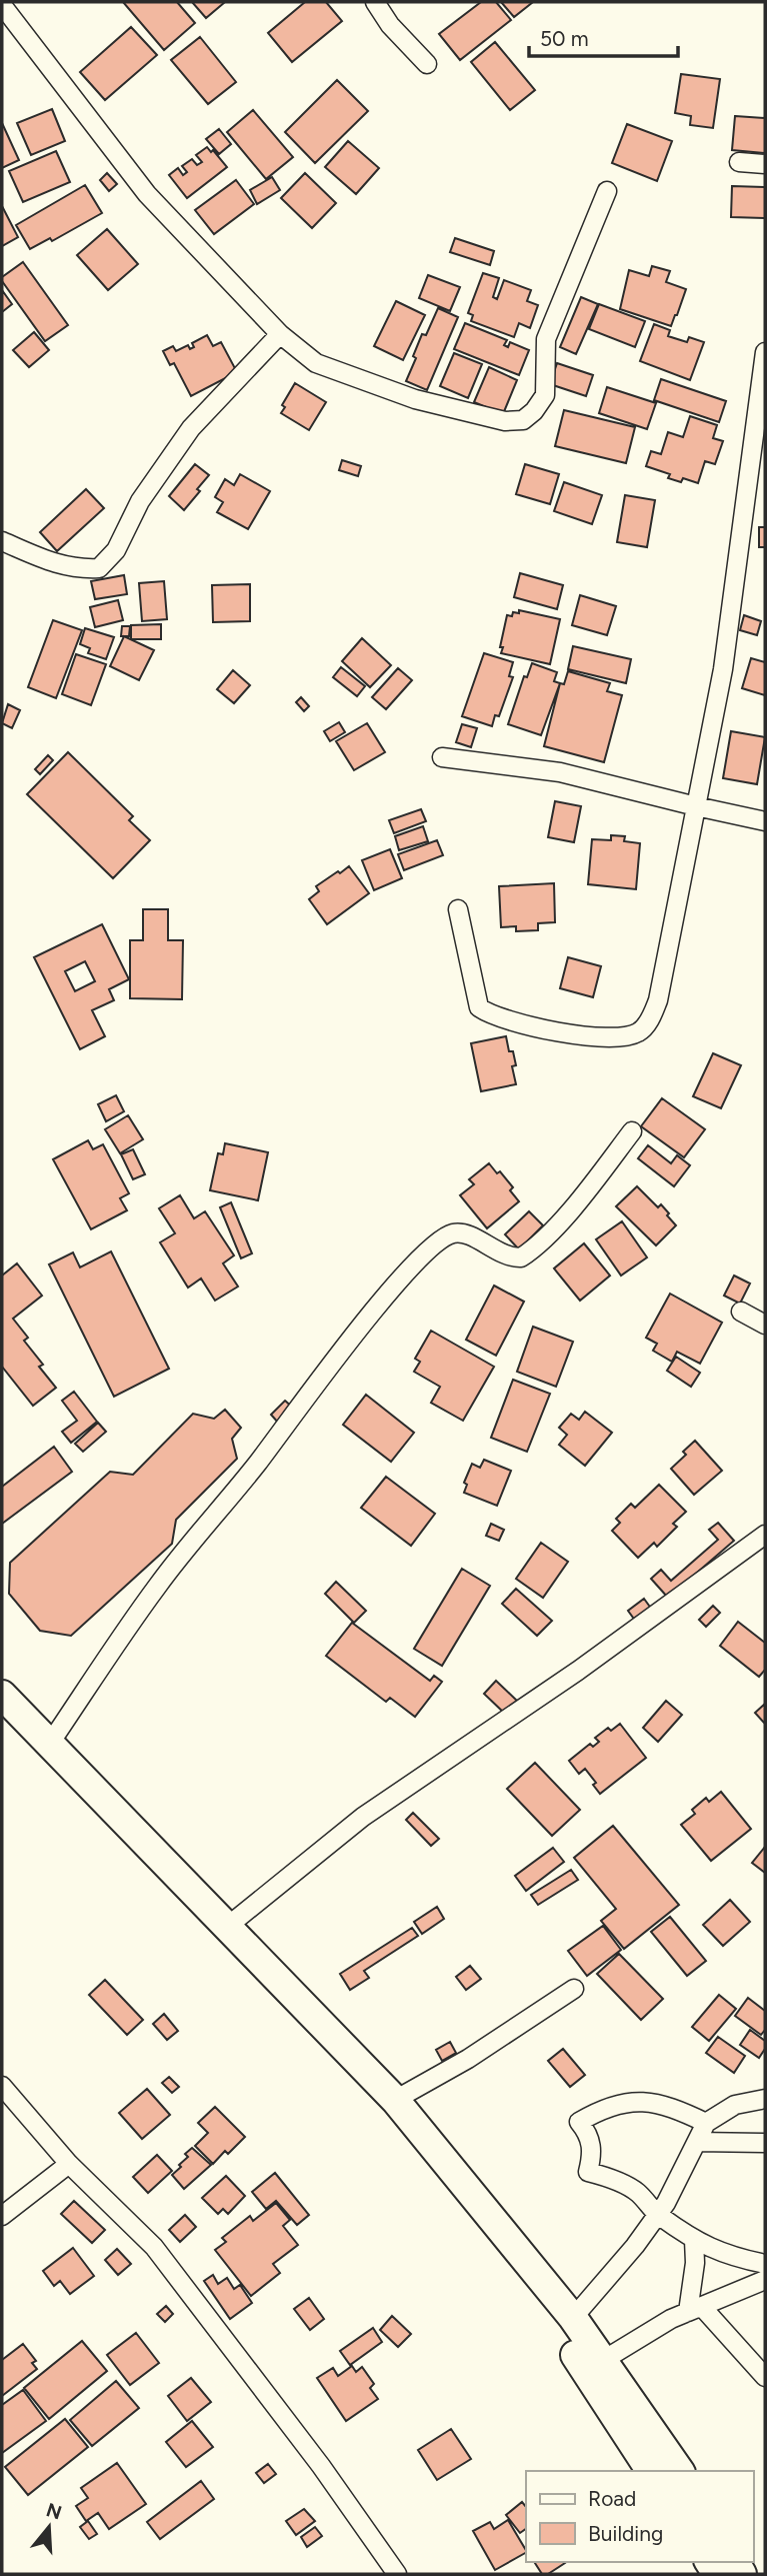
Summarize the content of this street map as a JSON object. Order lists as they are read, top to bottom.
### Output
{
  "legend": ["Road", "Building"],
  "scale_bar": "50 m",
  "north": "top"
}
